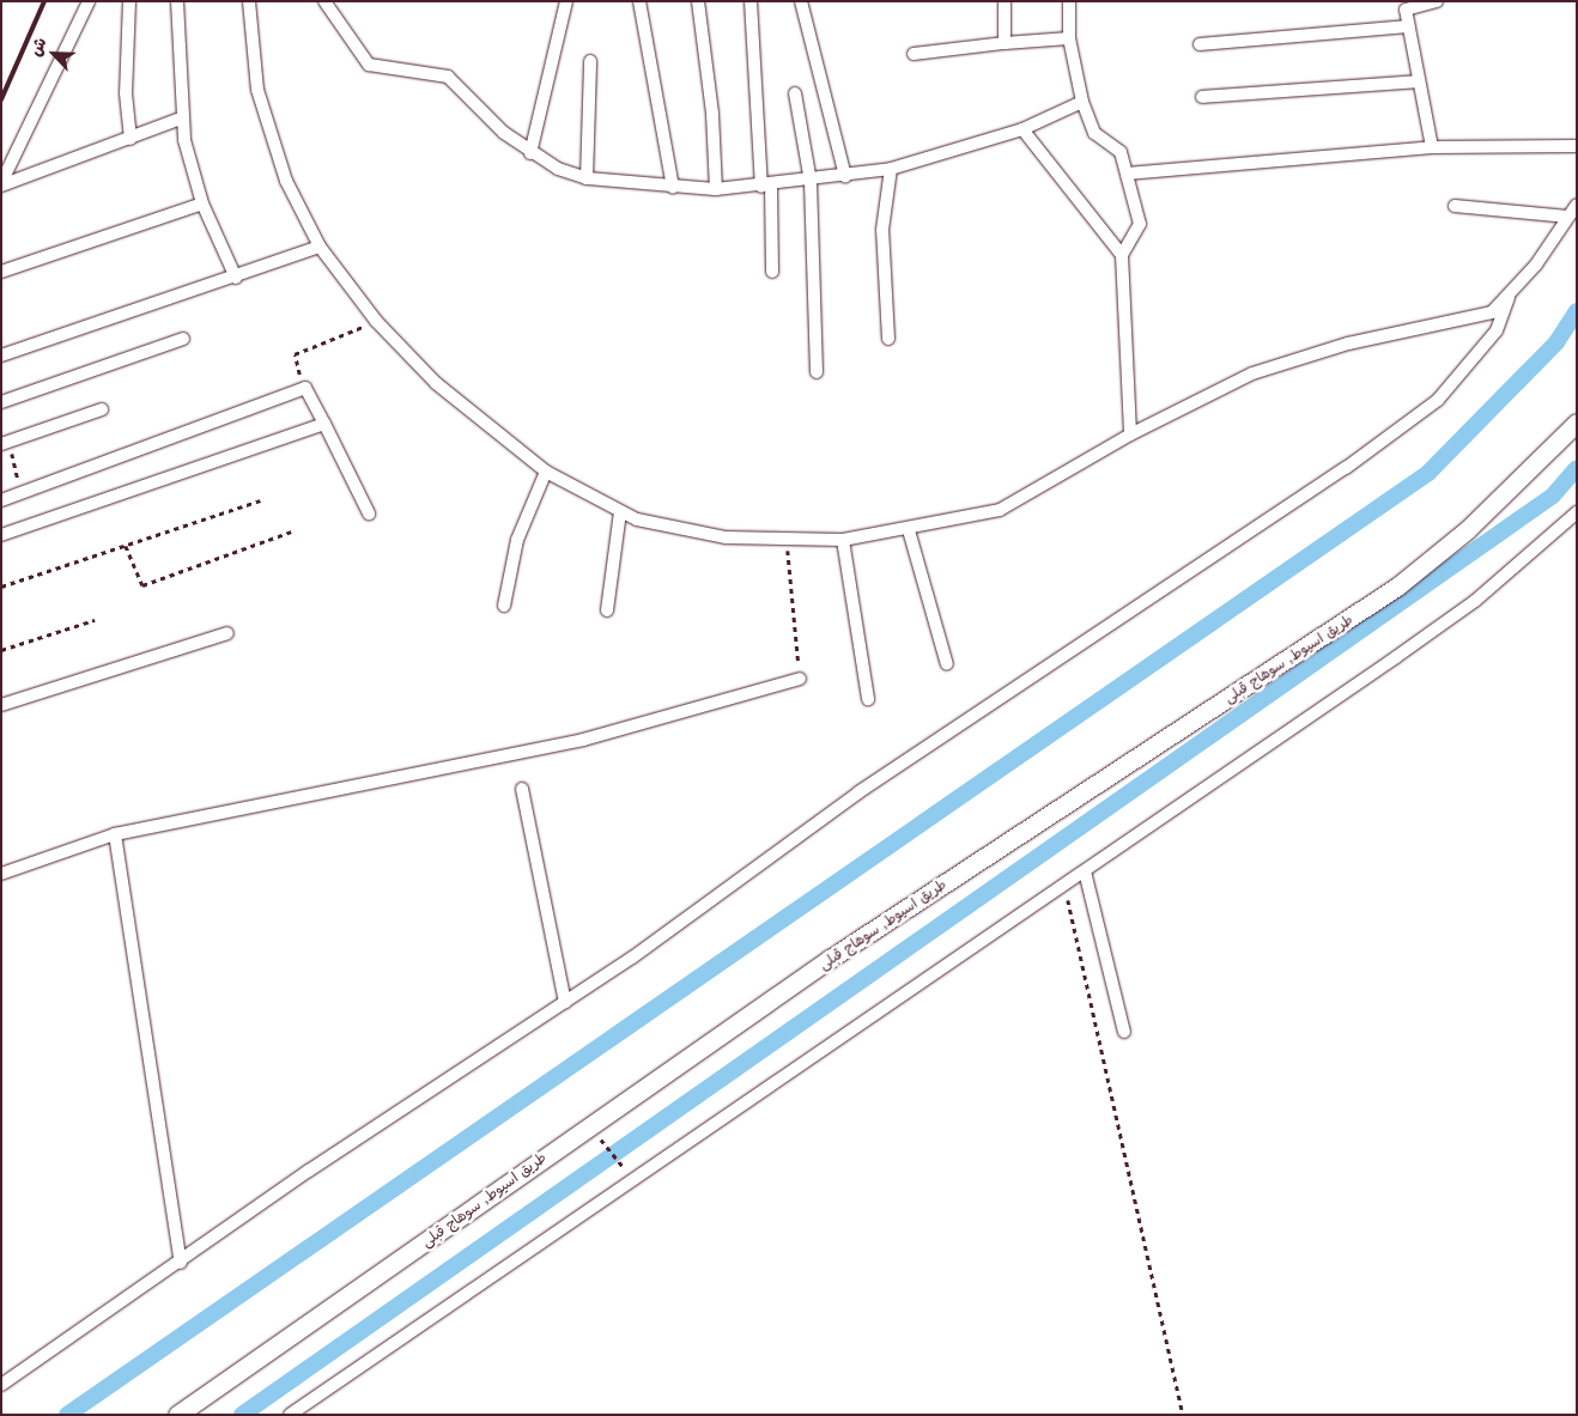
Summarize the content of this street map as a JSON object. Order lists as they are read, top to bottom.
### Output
{
  "streets": {
    "main road": ["طريق اسيوط, سوهاج قبلى"]
  },
  "north": "top left"
}
